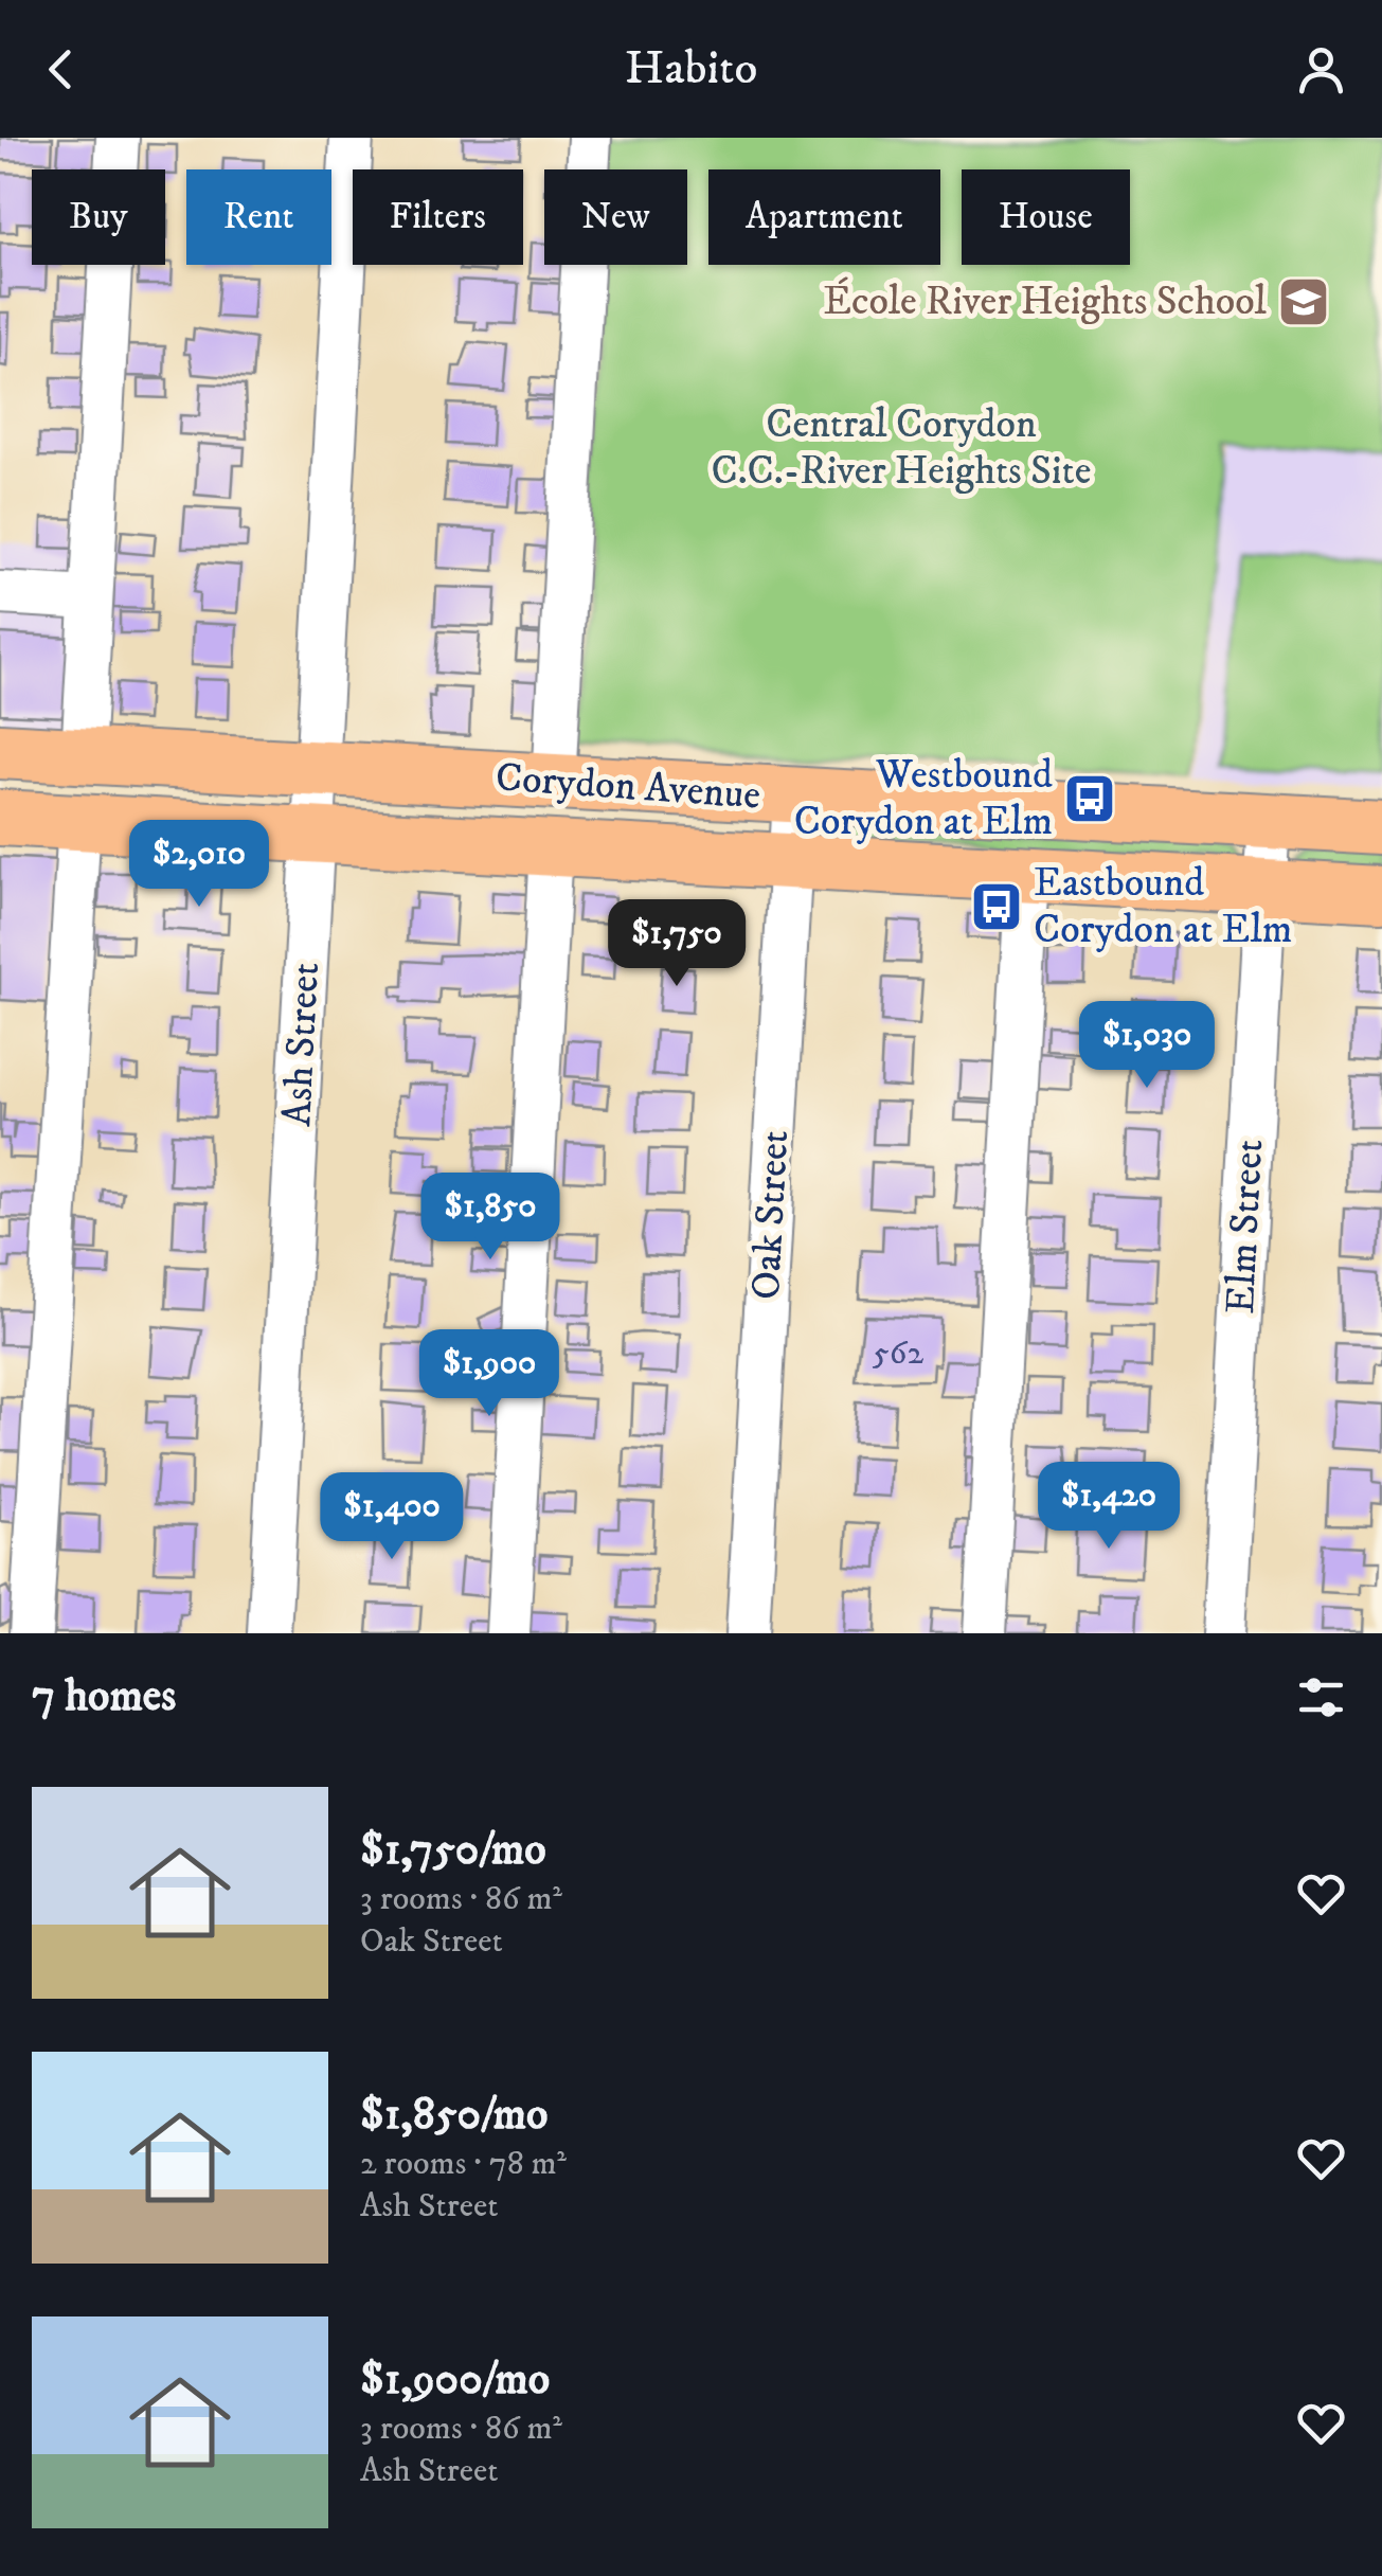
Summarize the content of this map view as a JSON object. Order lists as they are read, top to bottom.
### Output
{
  "streets": {
    "main road": ["Corydon Avenue"],
    "street": ["Ash Street", "Oak Street", "Elm Street"]
  },
  "crossings": [
    ["Corydon Avenue", "Ash Street"],
    ["Corydon Avenue", "Oak Street"],
    ["Corydon Avenue", "Elm Street"]
  ],
  "parks": ["Central Corydon C.C.-River Heights Site"],
  "places": {
    "school or university": ["École River Heights School"],
    "bus stop": ["Westbound Corydon at Elm", "Eastbound Corydon at Elm"]
  },
  "house_numbers": ["562"],
  "page": {
    "header": "Habito",
    "chip": [
      "Buy",
      "Rent",
      "Filters",
      "New",
      "Apartment",
      "House"
    ],
    "price": [
      "$2,010",
      "$1,750",
      "$1,030",
      "$1,850",
      "$1,900",
      "$1,420",
      "$1,400"
    ],
    "heading": "7 homes",
    "list": [
      {
        "name": "$1,750/mo",
        "note": "3 rooms · 86 m² · Oak Street"
      },
      {
        "name": "$1,850/mo",
        "note": "2 rooms · 78 m² · Ash Street"
      },
      {
        "name": "$1,900/mo",
        "note": "3 rooms · 86 m² · Ash Street"
      }
    ]
  }
}
